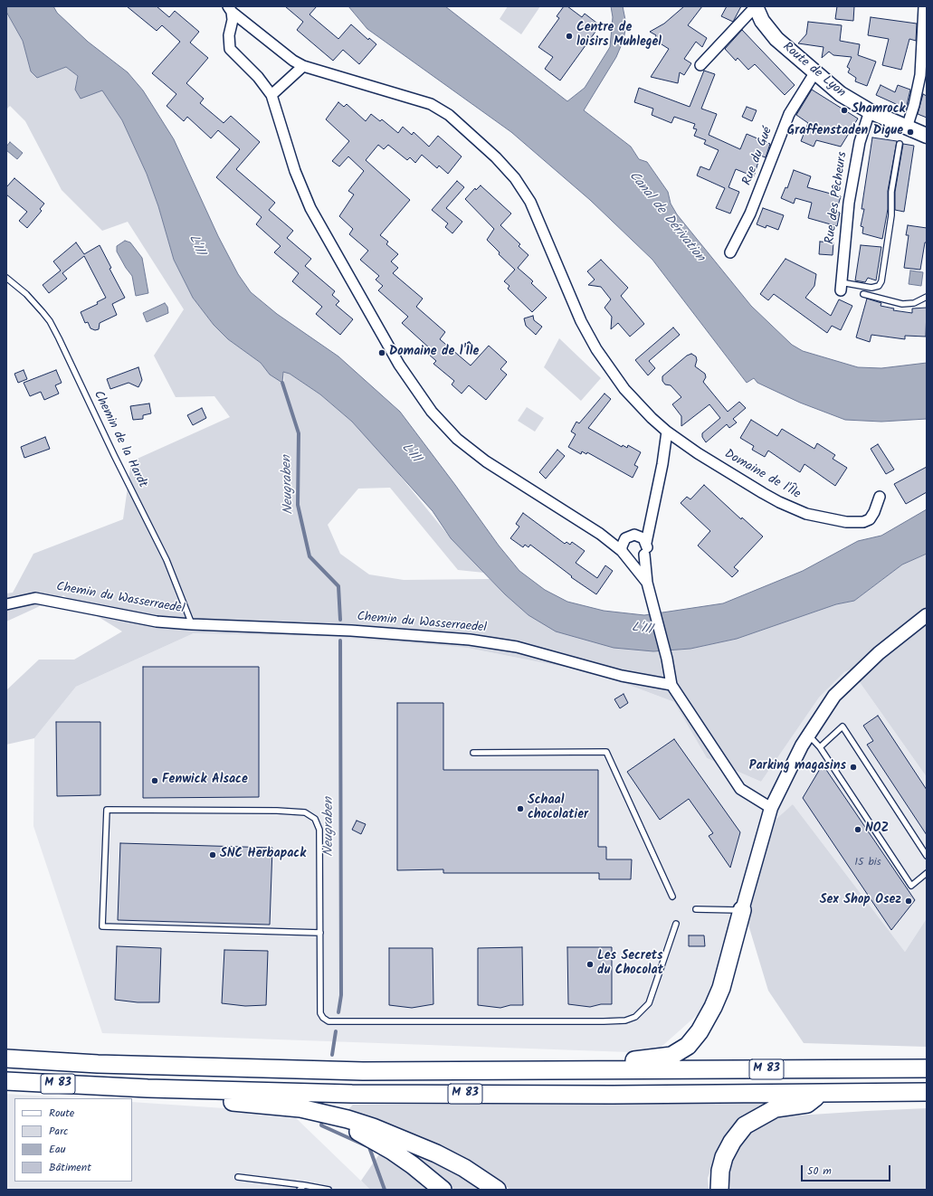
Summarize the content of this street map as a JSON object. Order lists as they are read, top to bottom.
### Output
{
  "streets": {
    "highway": ["M 83"],
    "main road": ["Route de Lyon"],
    "street": [
      "Rue du Gué",
      "Rue des Pêcheurs",
      "Domaine de l'Île",
      "Chemin du Wasserraedel"
    ],
    "lane": ["Chemin de la Hardt"]
  },
  "crossings": [
    ["Route de Lyon", "Rue du Gué"],
    ["Route de Lyon", "Rue des Pêcheurs"],
    ["Chemin de la Hardt", "Chemin du Wasserraedel"],
    ["Domaine de l'Île", "Chemin du Wasserraedel"]
  ],
  "water": ["Canal de Dérivation", "L'Ill", "Neugraben"],
  "places": [
    "Centre de loisirs Muhlegel",
    "Shamrock",
    "Graffenstaden Digue",
    "Domaine de l'Île",
    "Parking magasins",
    "Fenwick Alsace",
    "Schaal chocolatier",
    "NOZ",
    "SNC Herbapack",
    "Sex Shop Osez",
    "Les Secrets du Chocolat"
  ],
  "house_numbers": ["15 bis"],
  "legend": [
    "Route",
    "Parc",
    "Eau",
    "Bâtiment"
  ],
  "scale_bar": "50 m"
}
